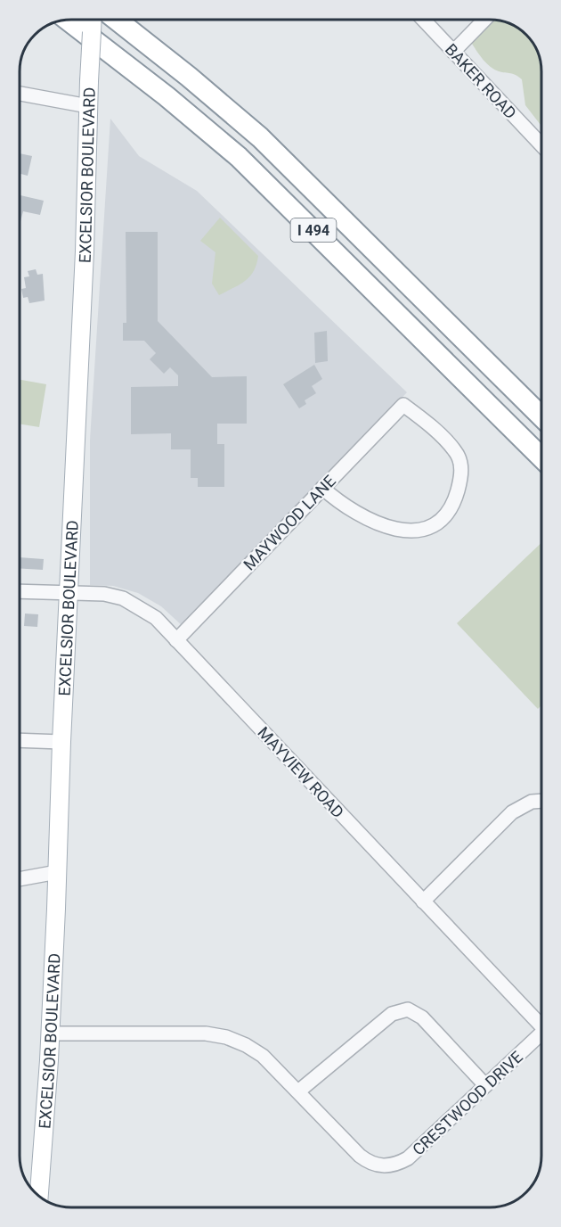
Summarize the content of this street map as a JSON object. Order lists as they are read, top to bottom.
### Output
{
  "streets": {
    "highway": ["I 494"],
    "main road": ["EXCELSIOR BOULEVARD"],
    "street": [
      "BAKER ROAD",
      "MAYWOOD LANE",
      "MAYVIEW ROAD",
      "CRESTWOOD DRIVE"
    ]
  },
  "crossings": [
    ["EXCELSIOR BOULEVARD", "MAYVIEW ROAD"],
    ["EXCELSIOR BOULEVARD", "CRESTWOOD DRIVE"],
    ["MAYWOOD LANE", "MAYVIEW ROAD"]
  ]
}
